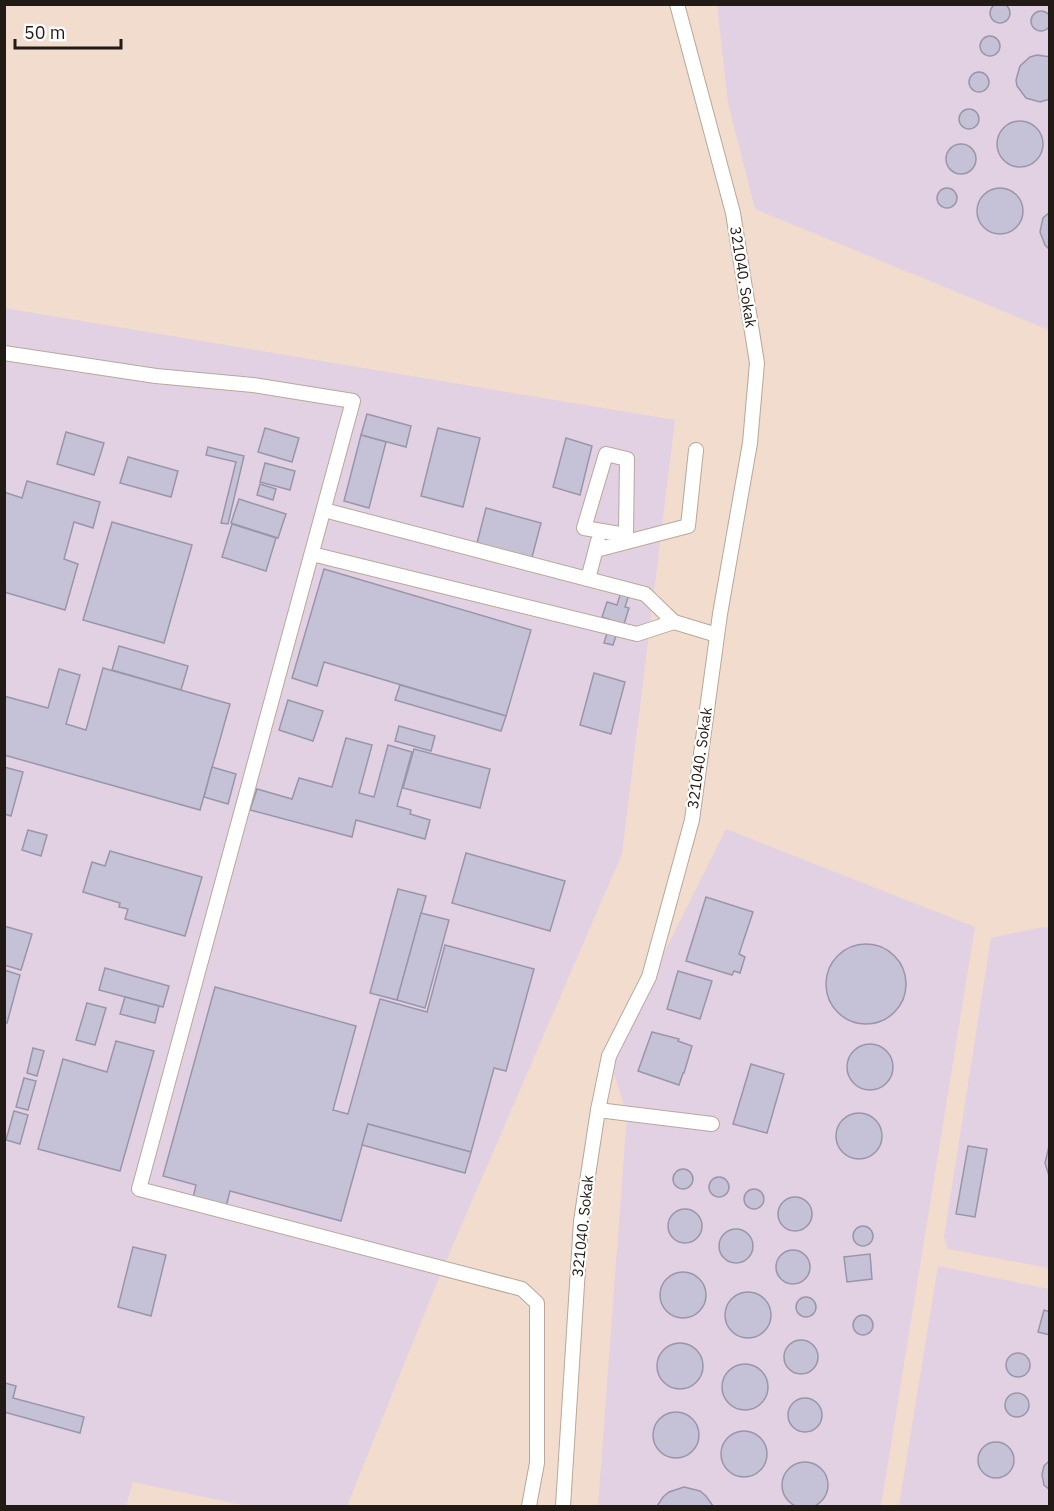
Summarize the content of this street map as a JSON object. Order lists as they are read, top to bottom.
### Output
{
  "streets": {
    "street": ["321040. Sokak"]
  },
  "scale_bar": "50 m"
}
